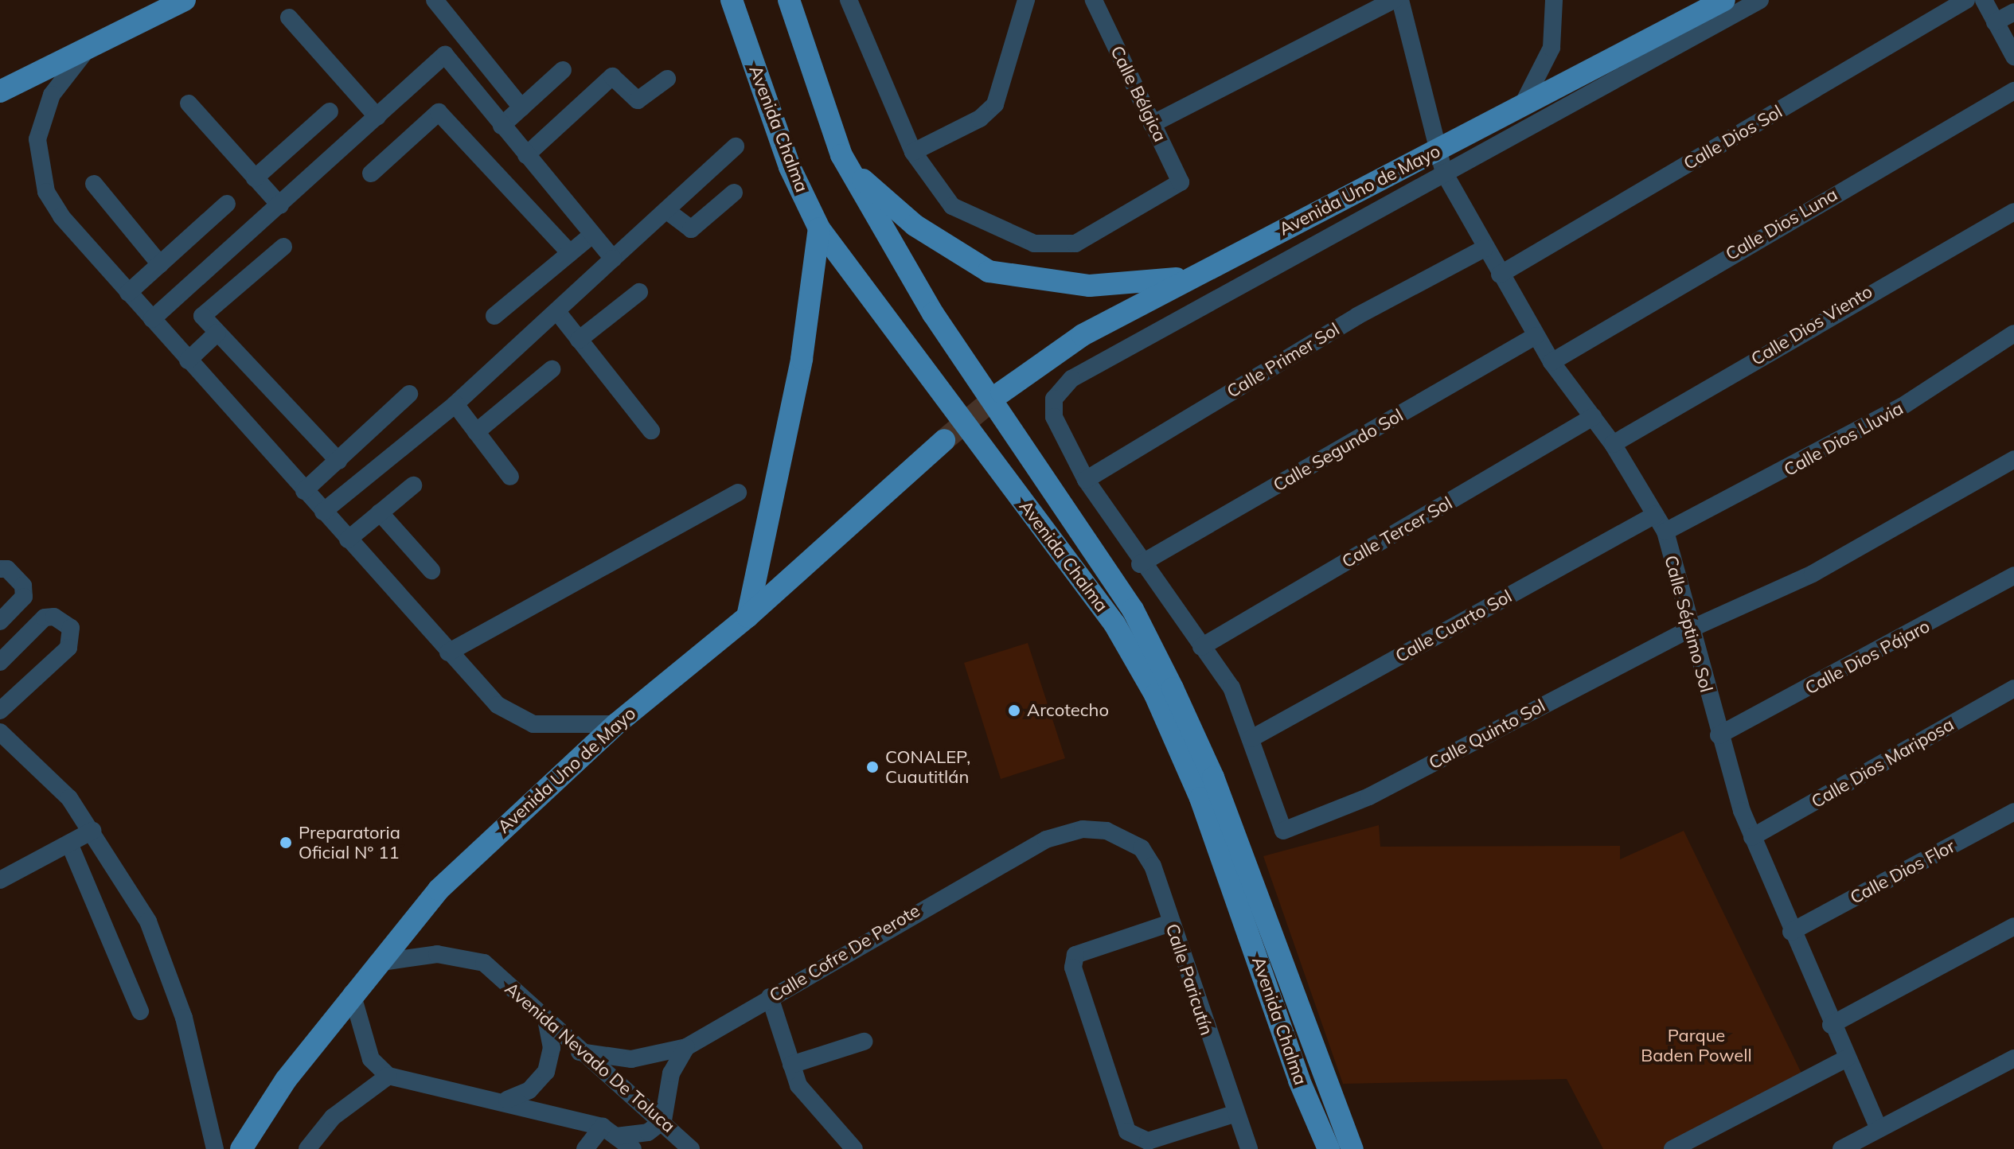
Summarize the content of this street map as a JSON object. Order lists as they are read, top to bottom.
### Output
{
  "streets": {
    "main road": ["Avenida Chalma", "Avenida Uno de Mayo"],
    "street": [
      "Calle Bélgica",
      "Calle Dios Sol",
      "Calle Dios Luna",
      "Calle Dios Viento",
      "Calle Primer Sol",
      "Calle Dios Lluvia",
      "Calle Segundo Sol",
      "Calle Tercer Sol",
      "Calle Séptimo Sol",
      "Calle Cuarto Sol",
      "Calle Dios Pájaro",
      "Calle Quinto Sol",
      "Calle Dios Mariposa",
      "Calle Dios Flor",
      "Calle Cofre De Perote",
      "Calle Paricutín",
      "Avenida Nevado De Toluca"
    ]
  },
  "crossings": [
    ["Calle Dios Sol", "Calle Séptimo Sol"],
    ["Avenida Uno de Mayo", "Calle Séptimo Sol"],
    ["Avenida Uno de Mayo", "Avenida Nevado De Toluca"],
    ["Calle Dios Luna", "Calle Séptimo Sol"],
    ["Calle Dios Viento", "Calle Séptimo Sol"],
    ["Calle Primer Sol", "Calle Séptimo Sol"],
    ["Calle Dios Lluvia", "Calle Séptimo Sol"],
    ["Calle Segundo Sol", "Calle Séptimo Sol"],
    ["Calle Tercer Sol", "Calle Séptimo Sol"],
    ["Calle Séptimo Sol", "Calle Cuarto Sol"],
    ["Calle Séptimo Sol", "Calle Dios Pájaro"],
    ["Calle Séptimo Sol", "Calle Quinto Sol"],
    ["Calle Séptimo Sol", "Calle Dios Mariposa"],
    ["Calle Séptimo Sol", "Calle Dios Flor"],
    ["Calle Cuarto Sol", "Calle Quinto Sol"],
    ["Calle Cofre De Perote", "Calle Paricutín"],
    ["Calle Cofre De Perote", "Avenida Nevado De Toluca"]
  ],
  "parks": ["Parque Baden Powell"],
  "places": ["Arcotecho", "CONALEP, Cuautitlán", "Preparatoria Oficial N° 11"]
}
